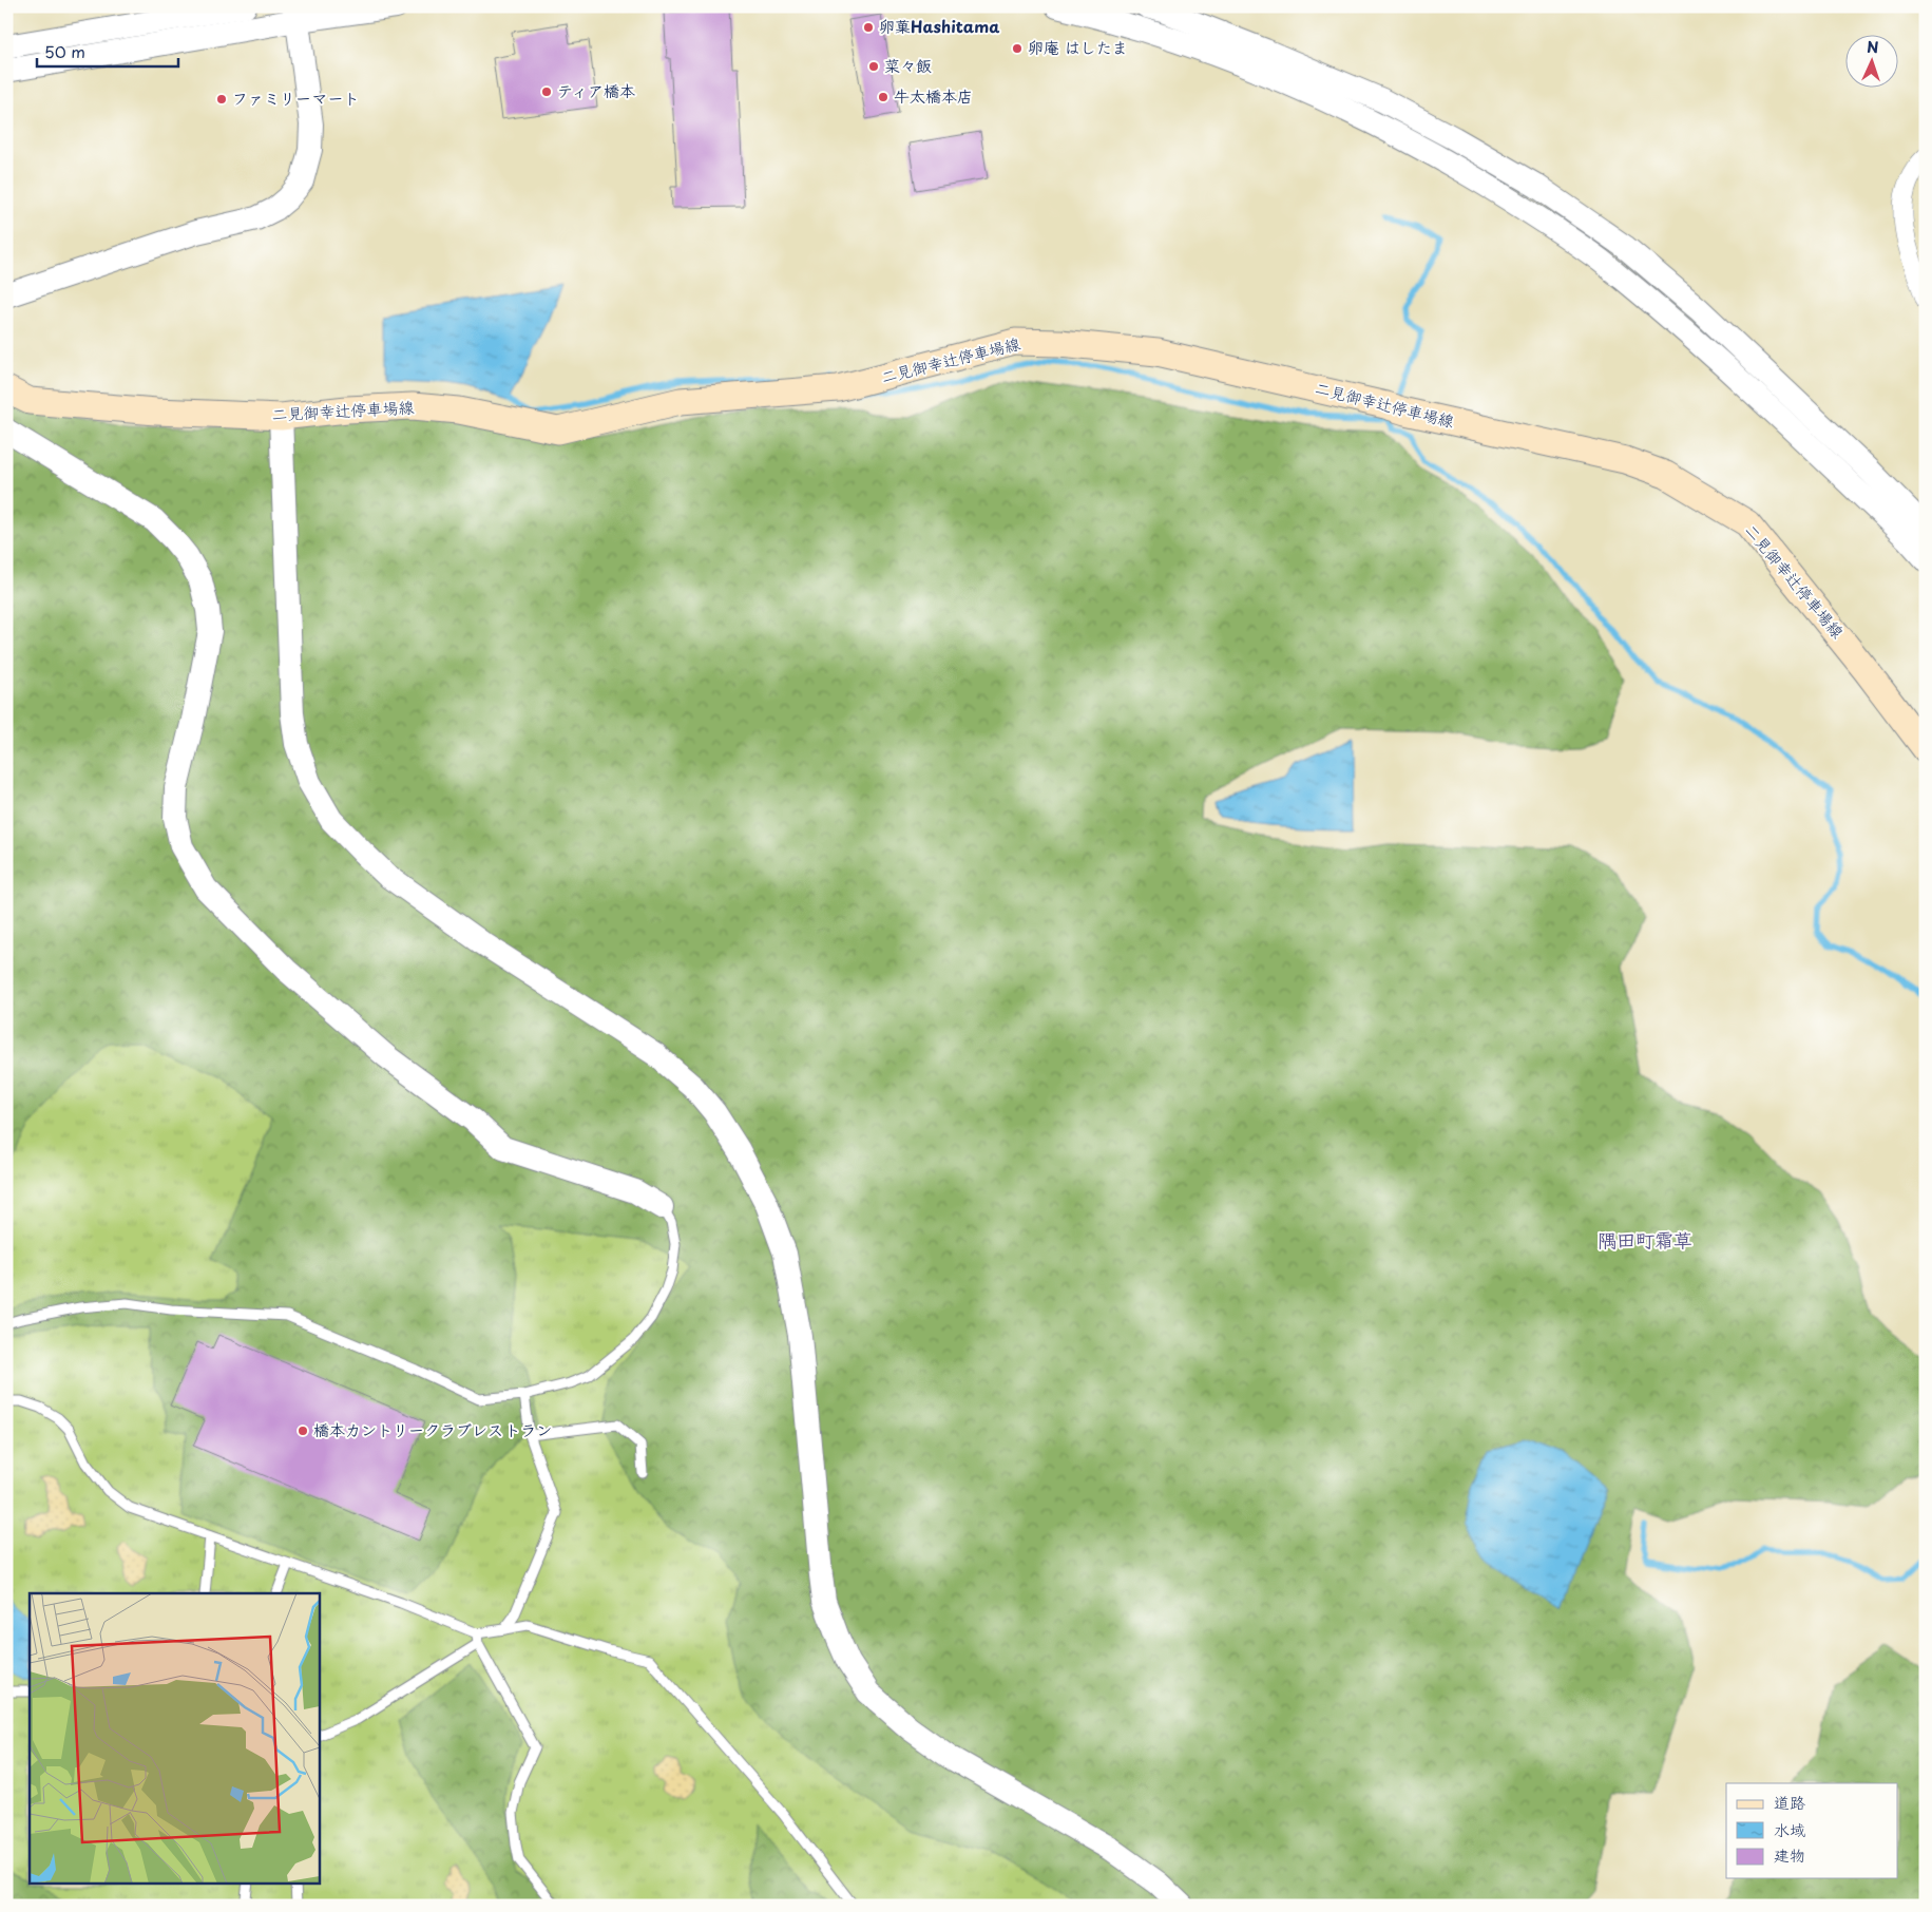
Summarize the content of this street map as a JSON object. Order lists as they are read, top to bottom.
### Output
{
  "streets": {
    "main road": ["二見御幸辻停車場線"]
  },
  "districts": ["隅田町霜草"],
  "places": [
    "卵菓Hashitama",
    "卵庵 はしたま",
    "菜々飯",
    "ティア橋本",
    "牛太橋本店",
    "ファミリーマート",
    "橋本カントリークラブレストラン"
  ],
  "legend": ["道路", "水域", "建物"],
  "scale_bar": "50 m",
  "north": "top"
}
